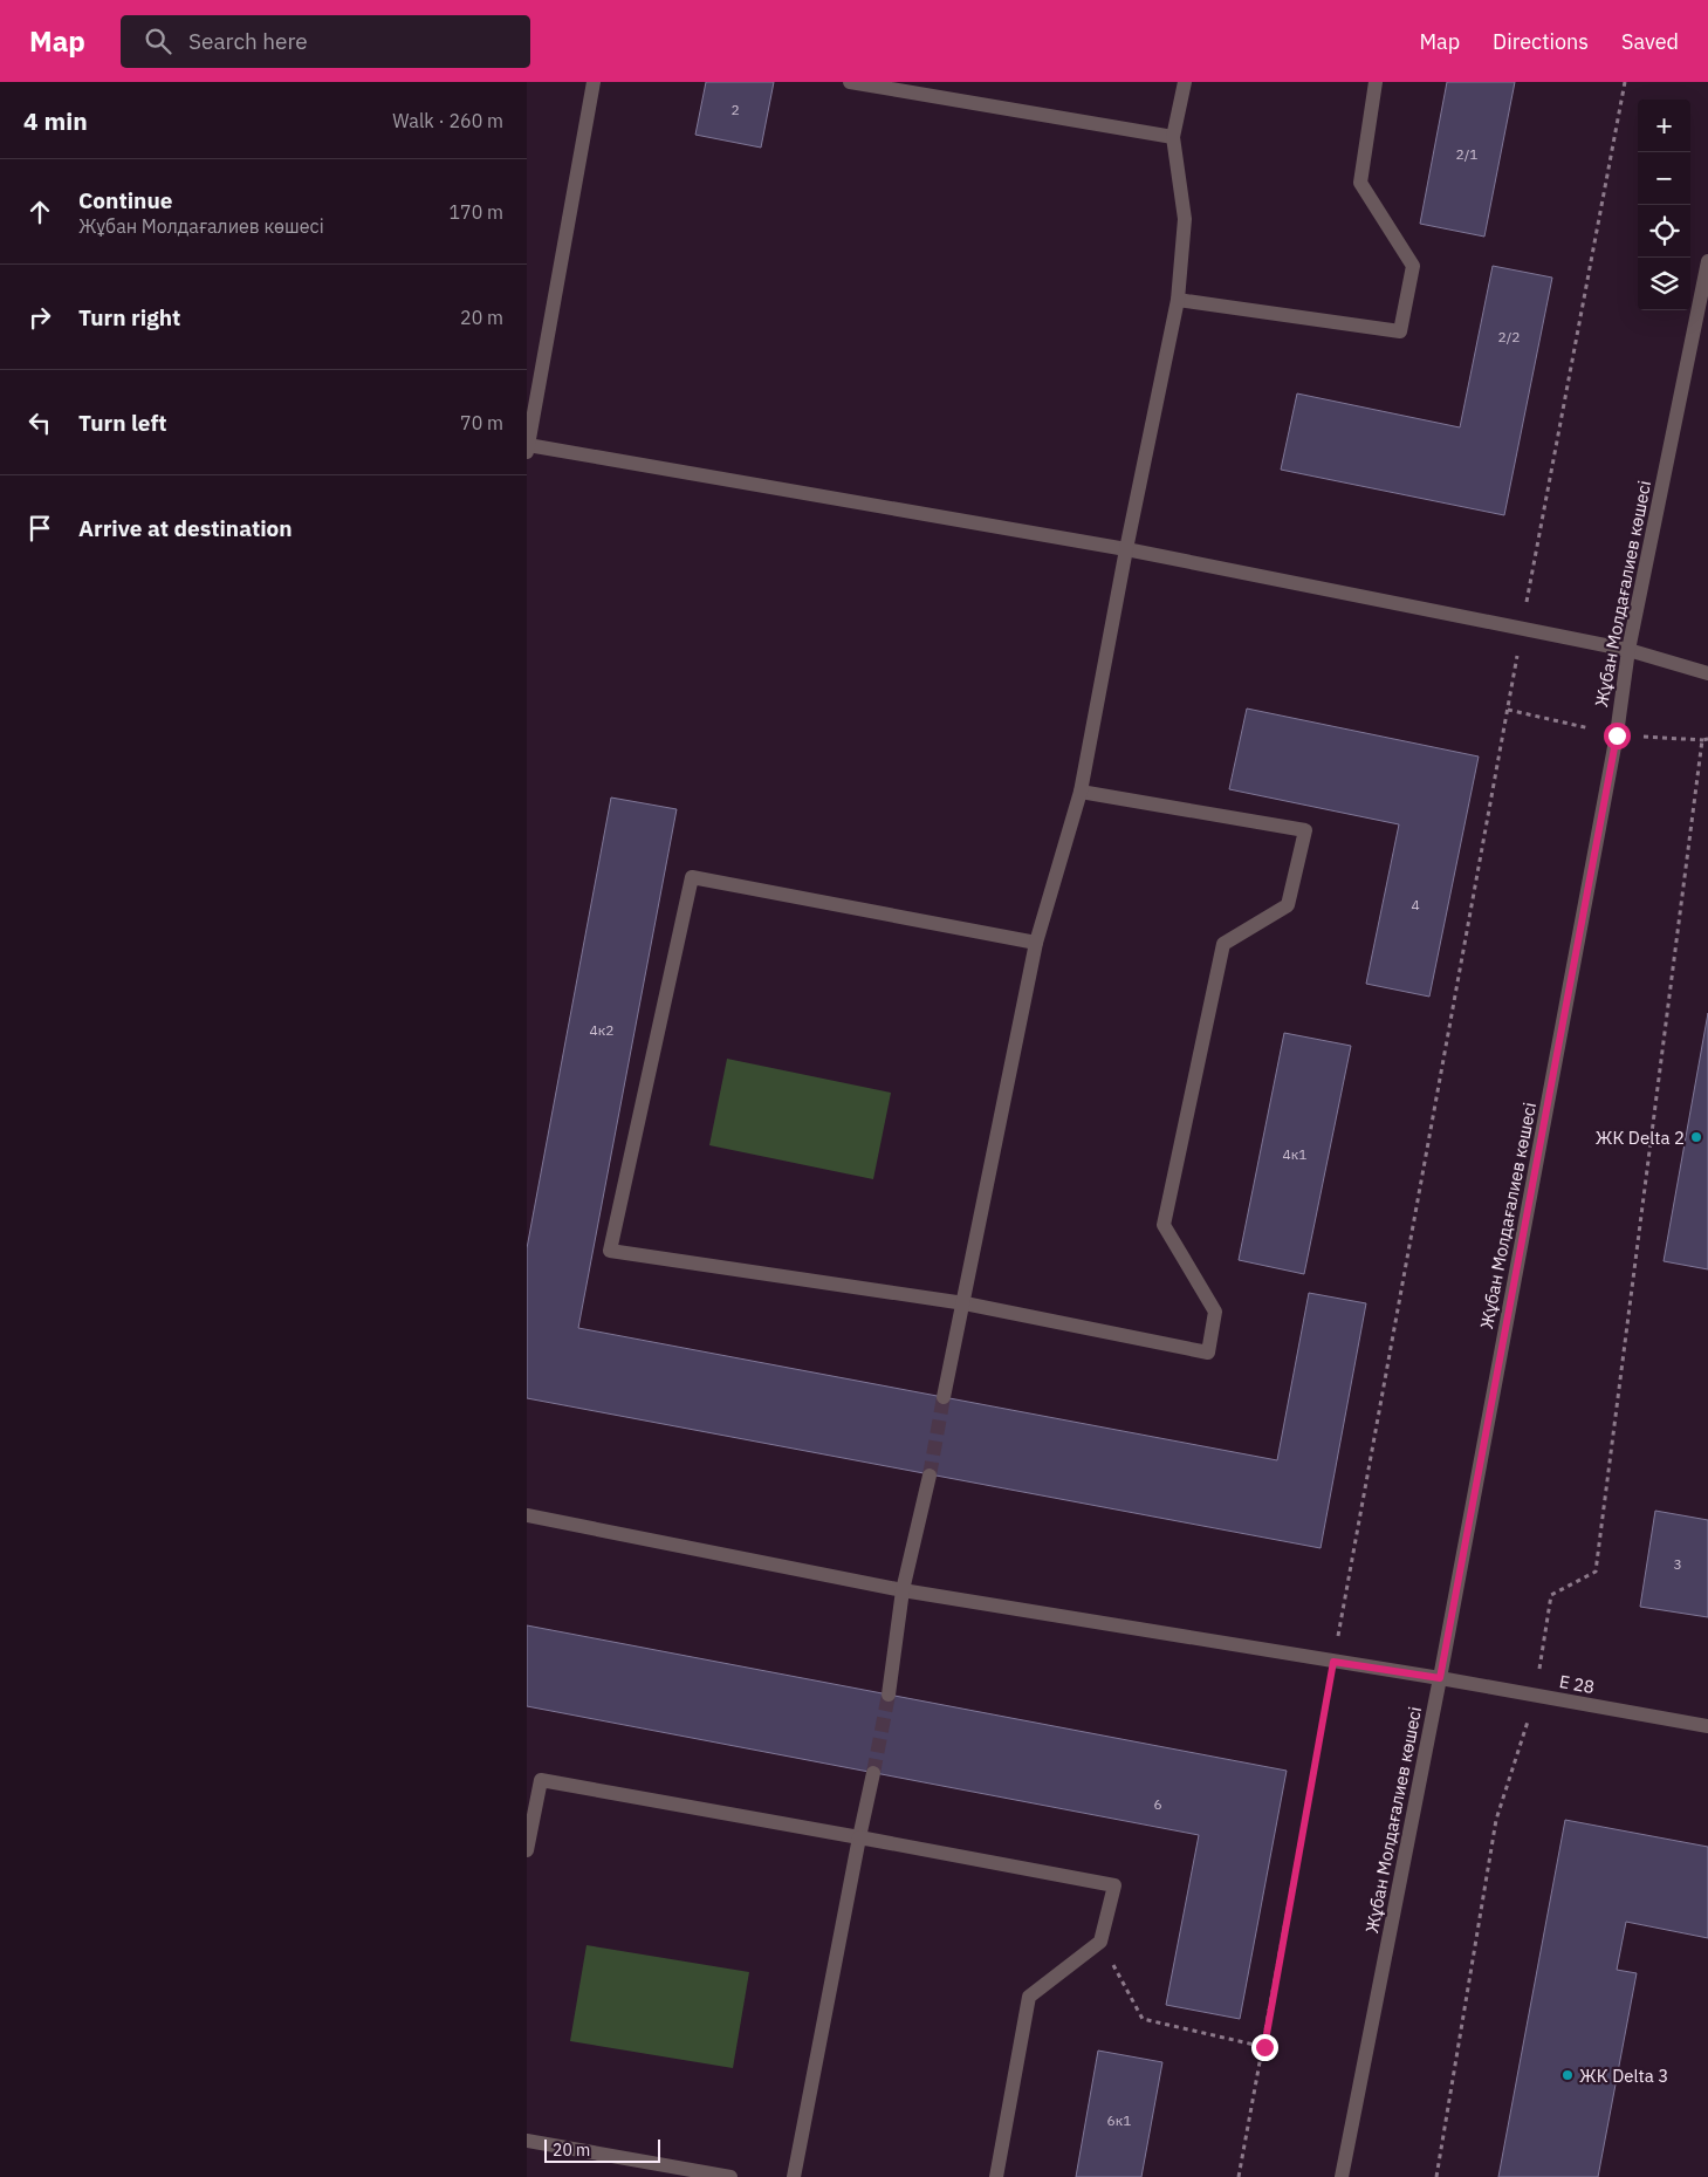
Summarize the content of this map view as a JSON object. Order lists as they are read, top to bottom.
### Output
{
  "streets": {
    "street": ["Жұбан Молдағалиев көшесі", "E 28"]
  },
  "crossings": [
    ["Жұбан Молдағалиев көшесі", "E 28"]
  ],
  "places": ["ЖК Delta 2", "ЖК Delta 3"],
  "house_numbers": [
    "2",
    "2/1",
    "2/2",
    "4",
    "4к2",
    "4к1",
    "3",
    "6",
    "6к1"
  ],
  "scale_bar": "20 m",
  "page": {
    "header": "Map",
    "search": "Search here",
    "nav": ["Map", "Directions", "Saved"],
    "heading": ["4 min", "Walk · 260 m"],
    "map_buttons": ["+", "−"],
    "list": [
      ["Continue", "Жұбан Молдағалиев көшесі", "170 m"],
      ["Turn right", "20 m"],
      ["Turn left", "70 m"],
      "Arrive at destination"
    ],
    "scale": "20 m"
  }
}
